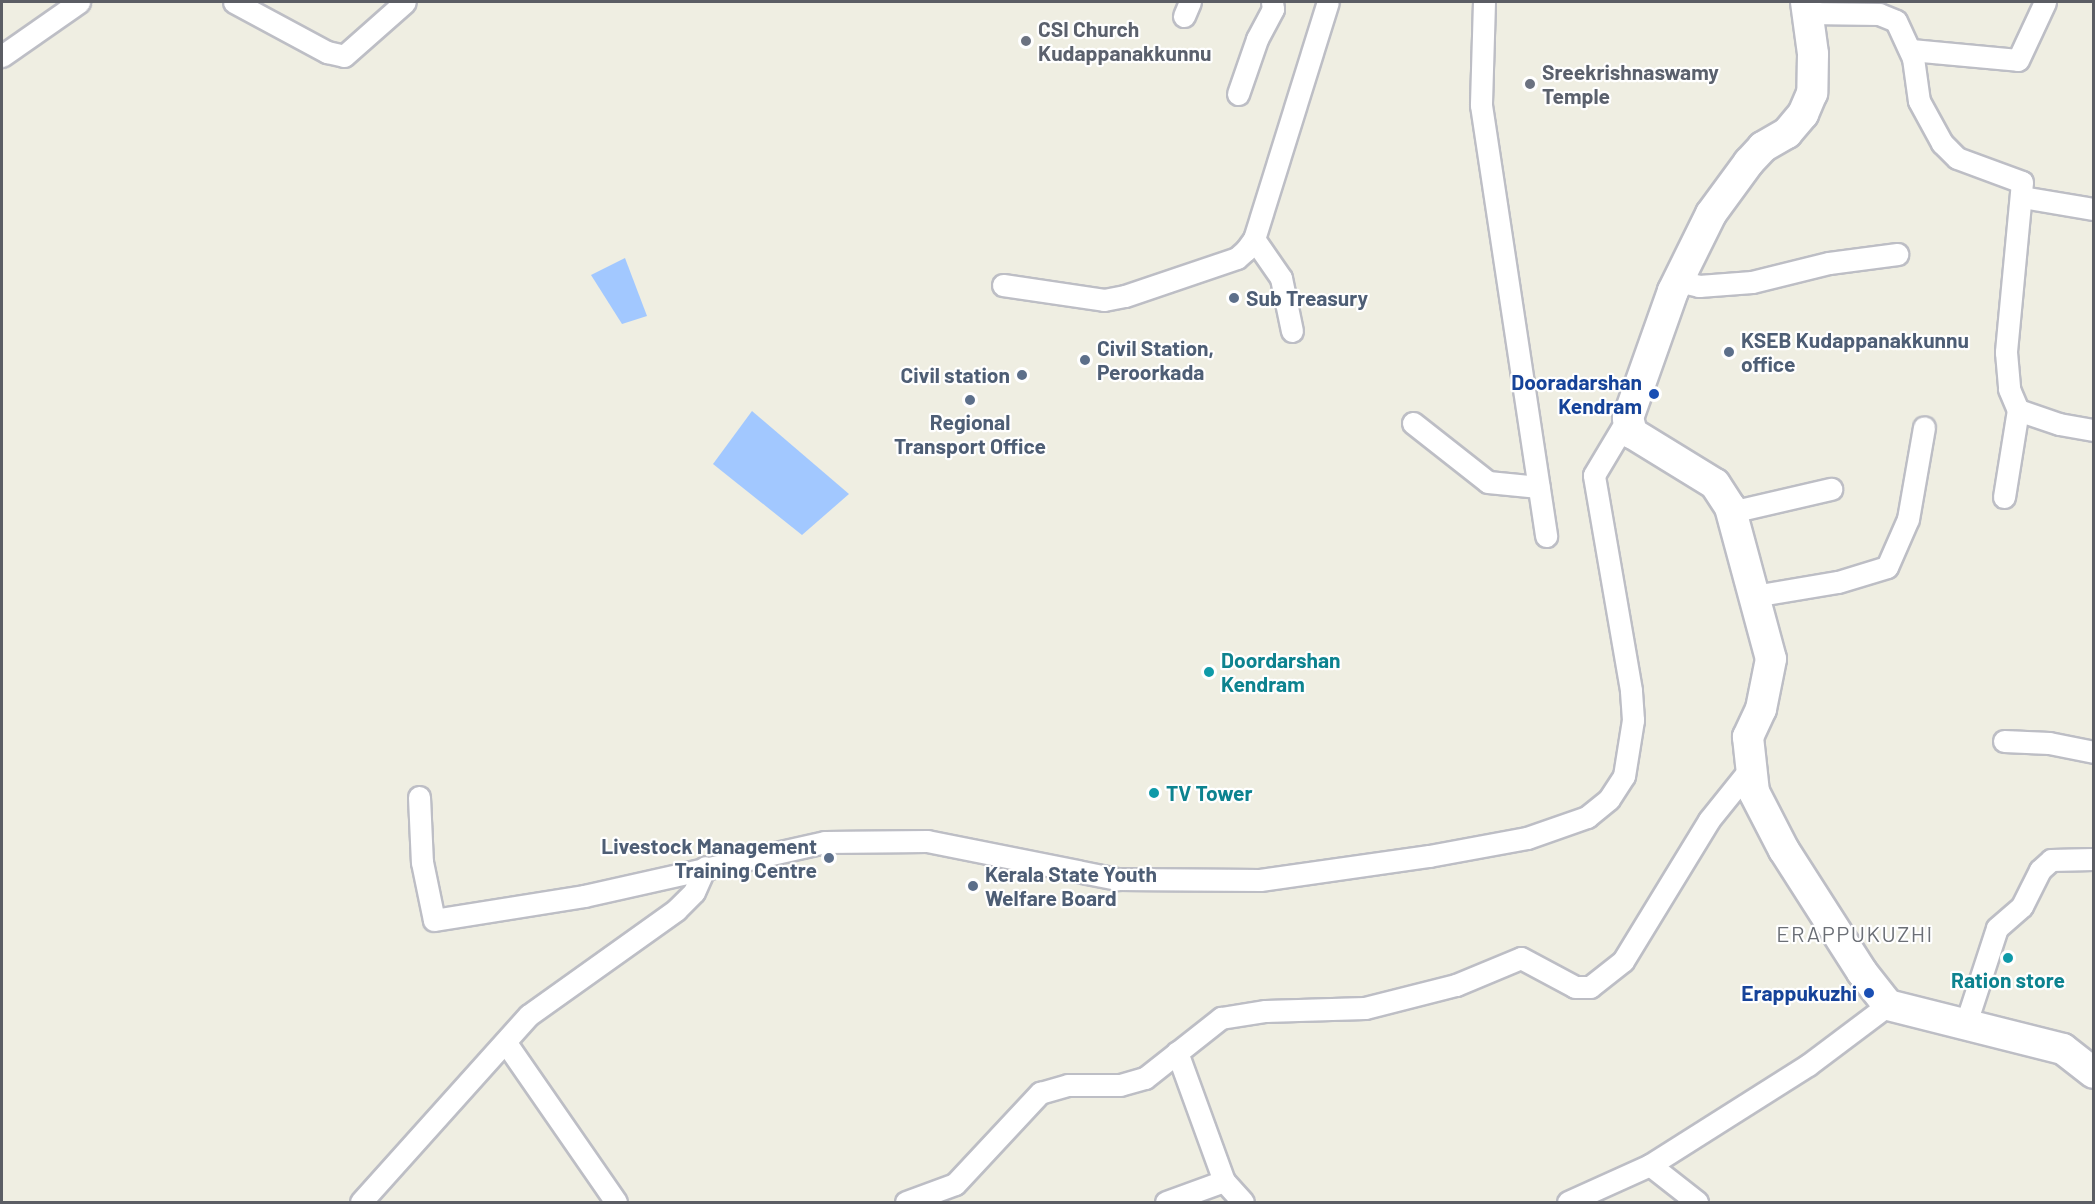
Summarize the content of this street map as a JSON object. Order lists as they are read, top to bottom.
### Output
{
  "districts": ["ERAPPUKUZHI"],
  "places": [
    "CSI Church Kudappanakkunnu",
    "Sreekrishnaswamy Temple",
    "Sub Treasury",
    "KSEB Kudappanakkunnu office",
    "Civil Station, Peroorkada",
    "Civil station",
    "Dooradarshan Kendram",
    "Regional Transport Office",
    "Doordarshan Kendram",
    "TV Tower",
    "Livestock Management Training Centre",
    "Kerala State Youth Welfare Board",
    "Ration store",
    "Erappukuzhi"
  ]
}
